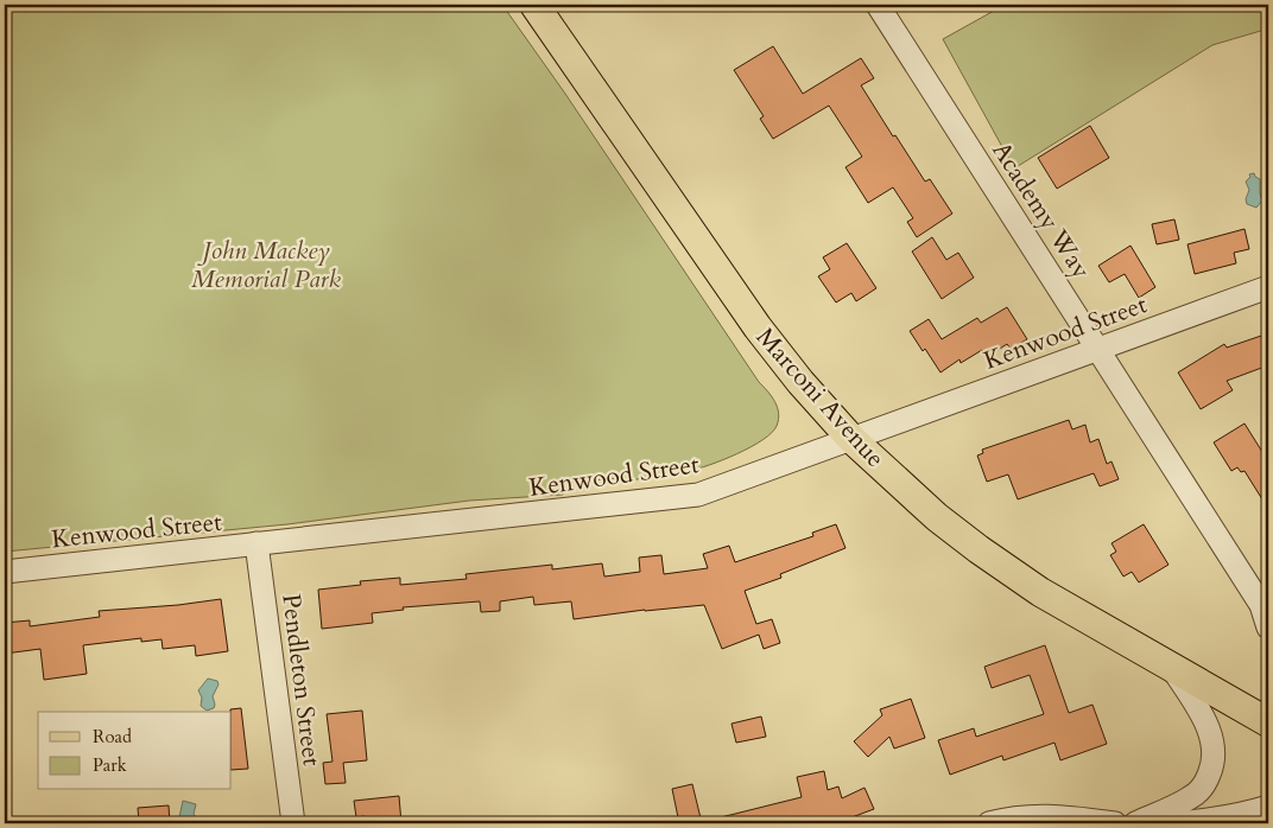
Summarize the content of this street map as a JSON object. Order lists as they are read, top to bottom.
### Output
{
  "streets": {
    "main road": ["Marconi Avenue"],
    "street": ["Academy Way", "Kenwood Street", "Pendleton Street"]
  },
  "crossings": [
    ["Academy Way", "Kenwood Street"],
    ["Kenwood Street", "Marconi Avenue"],
    ["Kenwood Street", "Pendleton Street"]
  ],
  "parks": ["John Mackey Memorial Park"],
  "legend": ["Road", "Park"]
}
